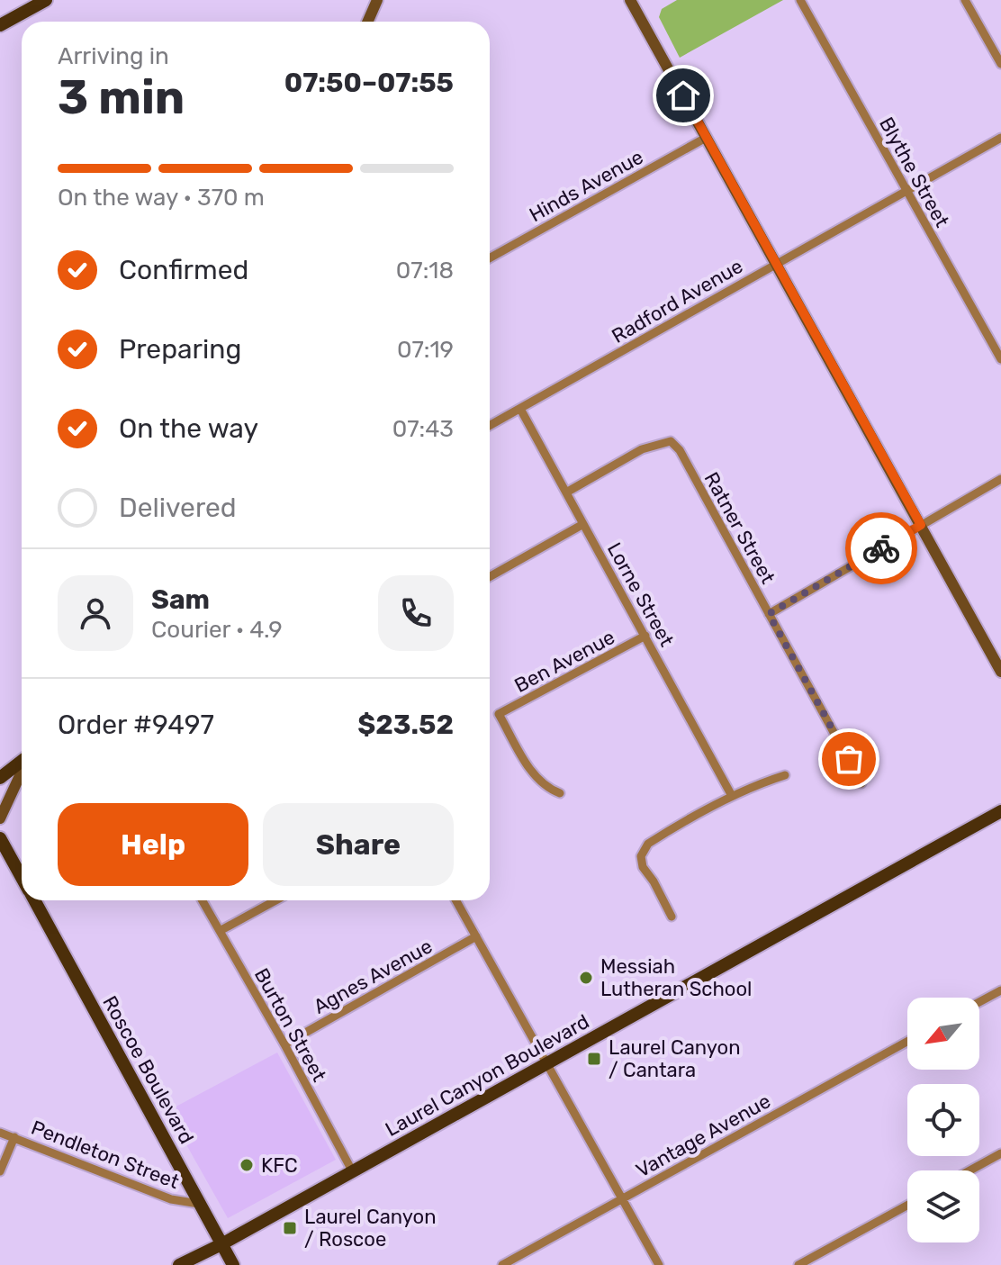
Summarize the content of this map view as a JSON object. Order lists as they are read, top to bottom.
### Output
{
  "streets": {
    "main road": ["Roscoe Boulevard", "Laurel Canyon Boulevard"],
    "street": [
      "Blythe Street",
      "Hinds Avenue",
      "Radford Avenue",
      "Ratner Street",
      "Lorne Street",
      "Ben Avenue",
      "Agnes Avenue",
      "Burton Street",
      "Vantage Avenue",
      "Pendleton Street"
    ]
  },
  "crossings": [
    ["Blythe Street", "Radford Avenue"],
    ["Radford Avenue", "Lorne Street"],
    ["Ratner Street", "Lorne Street"],
    ["Lorne Street", "Ben Avenue"],
    ["Agnes Avenue", "Burton Street"],
    ["Burton Street", "Laurel Canyon Boulevard"],
    ["Roscoe Boulevard", "Laurel Canyon Boulevard"],
    ["Roscoe Boulevard", "Pendleton Street"]
  ],
  "places": {
    "other": ["Messiah Lutheran School", "KFC"],
    "transit": ["Laurel Canyon / Cantara", "Laurel Canyon / Roscoe"]
  },
  "north": "bottom left",
  "page": {
    "heading": ["3 min", "Arriving in", "07:50–07:55"],
    "panel": [
      "Sam",
      "Courier · 4.9",
      "Order #9497",
      "$23.52"
    ],
    "bar": "On the way · 370 m",
    "list": [
      ["Confirmed", "07:18"],
      ["Preparing", "07:19"],
      ["On the way", "07:43"],
      "Delivered"
    ],
    "buttons": ["Help", "Share"]
  }
}
